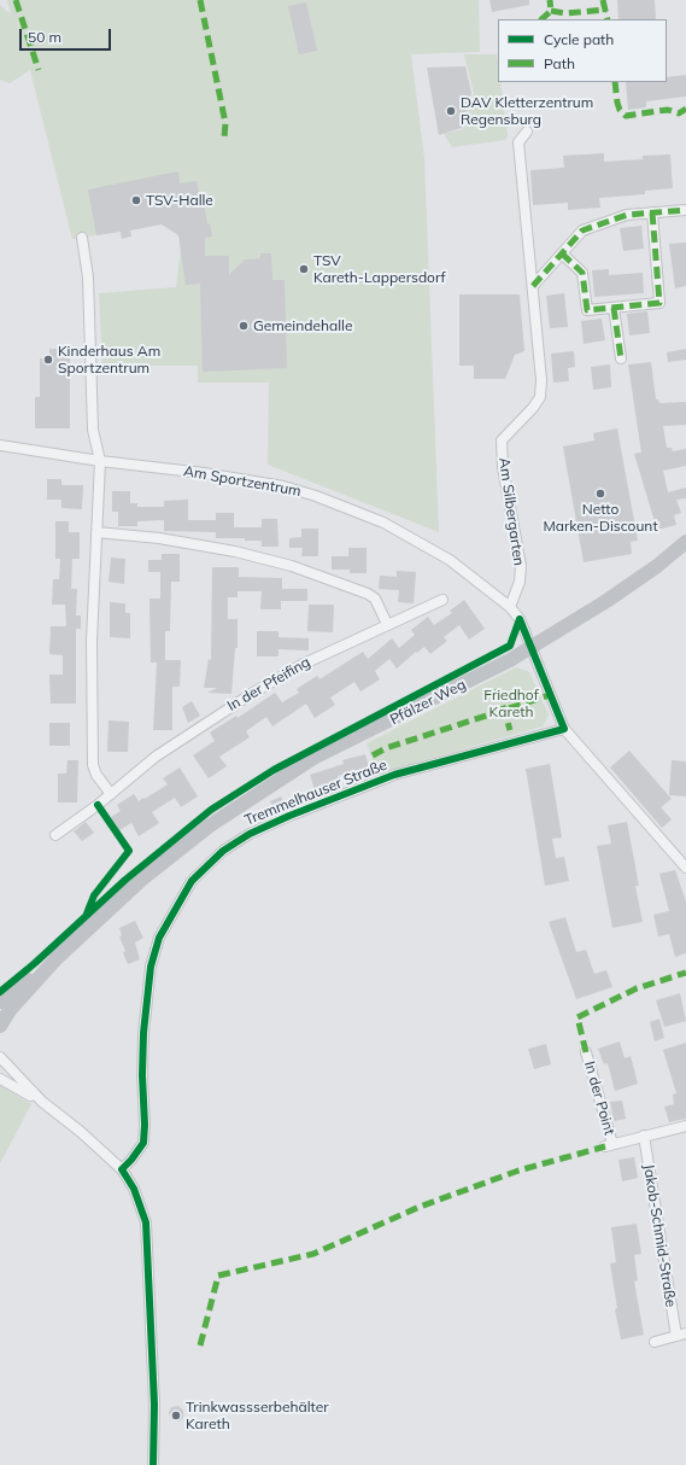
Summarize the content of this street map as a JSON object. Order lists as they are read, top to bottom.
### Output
{
  "streets": {
    "street": [
      "Am Sportzentrum",
      "Am Silbergarten",
      "In der Pfeifing",
      "Pfälzer Weg",
      "Tremmelhauser Straße",
      "In der Point",
      "Jakob-Schmid-Straße"
    ]
  },
  "crossings": [
    ["Am Sportzentrum", "Am Silbergarten"],
    ["Am Sportzentrum", "Pfälzer Weg"],
    ["In der Point", "Jakob-Schmid-Straße"]
  ],
  "parks": ["Friedhof Kareth"],
  "places": [
    "DAV Kletterzentrum Regensburg",
    "TSV-Halle",
    "TSV Kareth-Lappersdorf",
    "Gemeindehalle",
    "Kinderhaus Am Sportzentrum",
    "Netto Marken-Discount",
    "Trinkwassserbehälter Kareth"
  ],
  "legend": ["Cycle path", "Path"],
  "scale_bar": "50 m"
}
